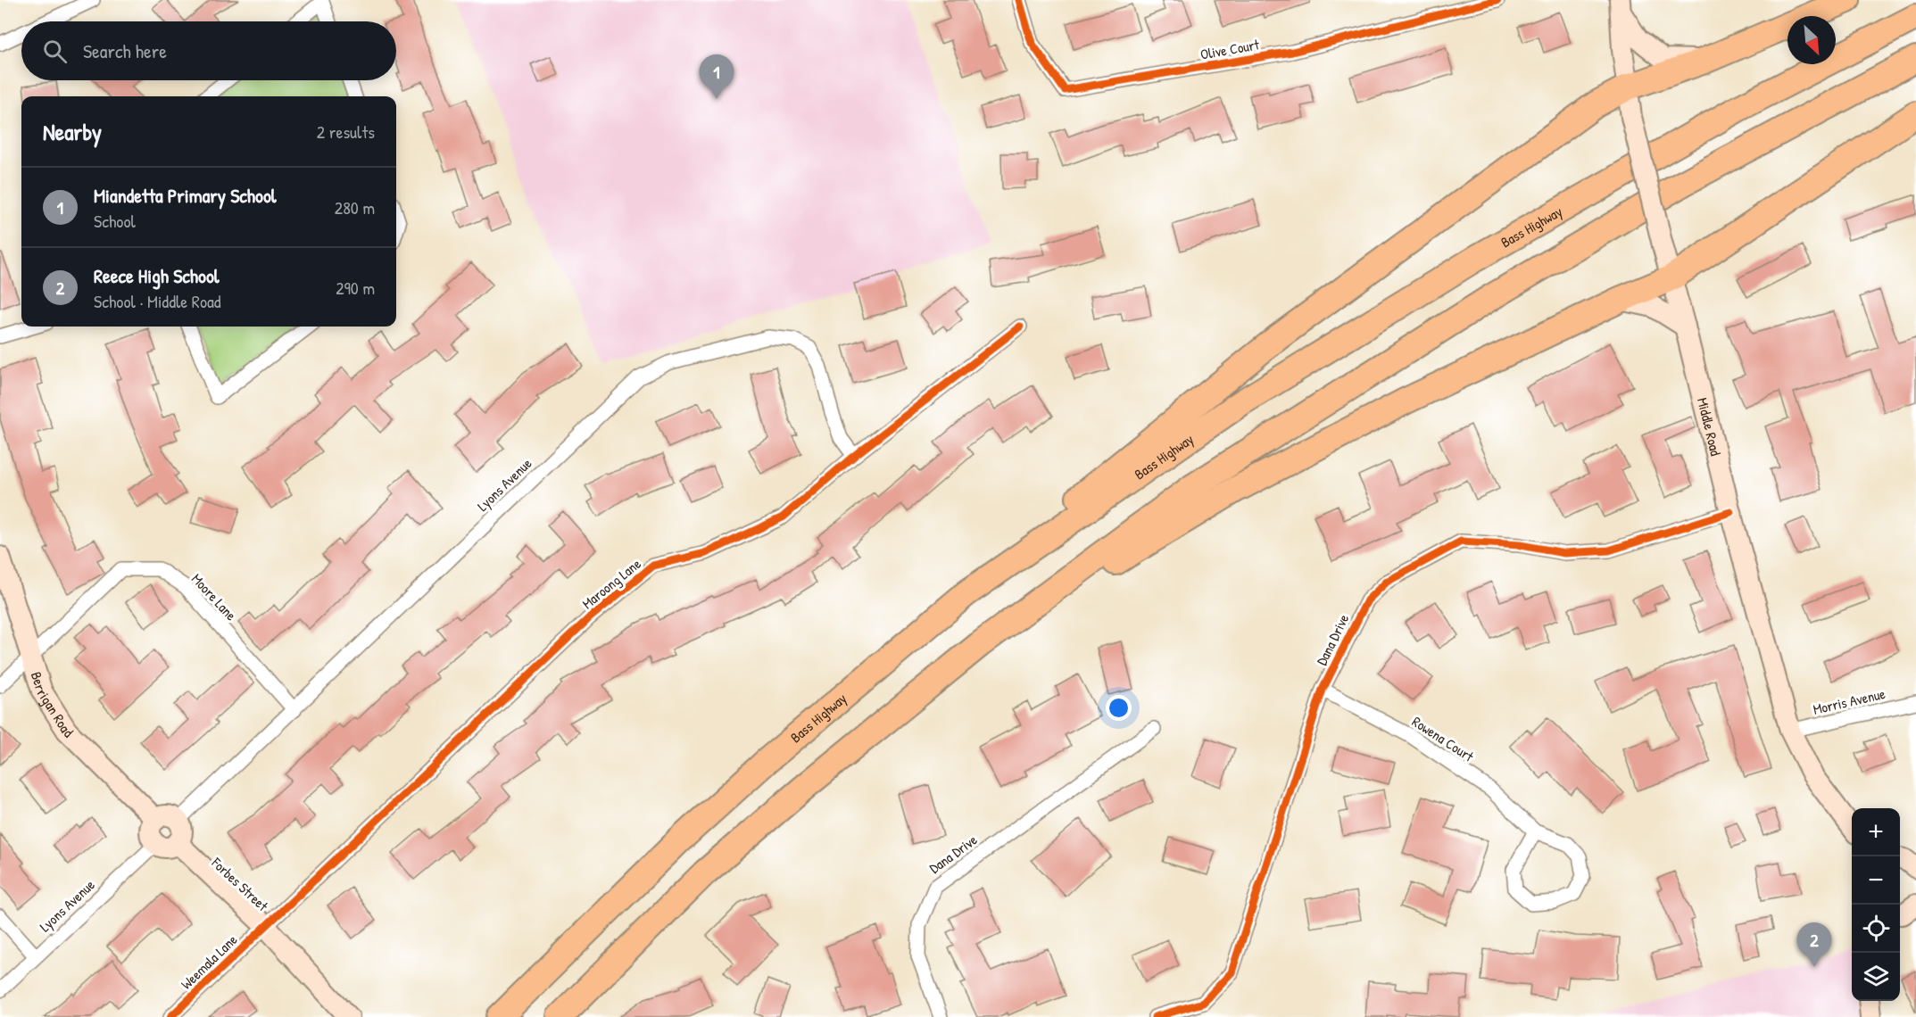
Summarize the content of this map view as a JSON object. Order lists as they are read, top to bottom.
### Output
{
  "streets": {
    "highway": ["Bass Highway"],
    "main road": ["Middle Road", "Berrigan Road", "Forbes Street"],
    "street": [
      "Olive Court",
      "Lyons Avenue",
      "Maroong Lane",
      "Moore Lane",
      "Dana Drive",
      "Morris Avenue",
      "Rowena Court",
      "Weemala Lane"
    ]
  },
  "crossings": [
    ["Middle Road", "Dana Drive"],
    ["Middle Road", "Morris Avenue"],
    ["Lyons Avenue", "Maroong Lane"],
    ["Lyons Avenue", "Moore Lane"],
    ["Lyons Avenue", "Berrigan Road"],
    ["Lyons Avenue", "Forbes Street"],
    ["Maroong Lane", "Forbes Street"],
    ["Maroong Lane", "Weemala Lane"],
    ["Moore Lane", "Berrigan Road"],
    ["Dana Drive", "Rowena Court"],
    ["Berrigan Road", "Forbes Street"],
    ["Forbes Street", "Weemala Lane"]
  ],
  "north": "bottom right",
  "page": {
    "search": "Search here",
    "pins": ["1", "2"],
    "heading": ["Nearby", "2 results"],
    "list": [
      {
        "mark": "1",
        "name": "Miandetta Primary School",
        "note": "School",
        "value": "280 m"
      },
      {
        "mark": "2",
        "name": "Reece High School",
        "note": "School · Middle Road",
        "value": "290 m"
      }
    ],
    "map_buttons": ["+", "−"]
  }
}
